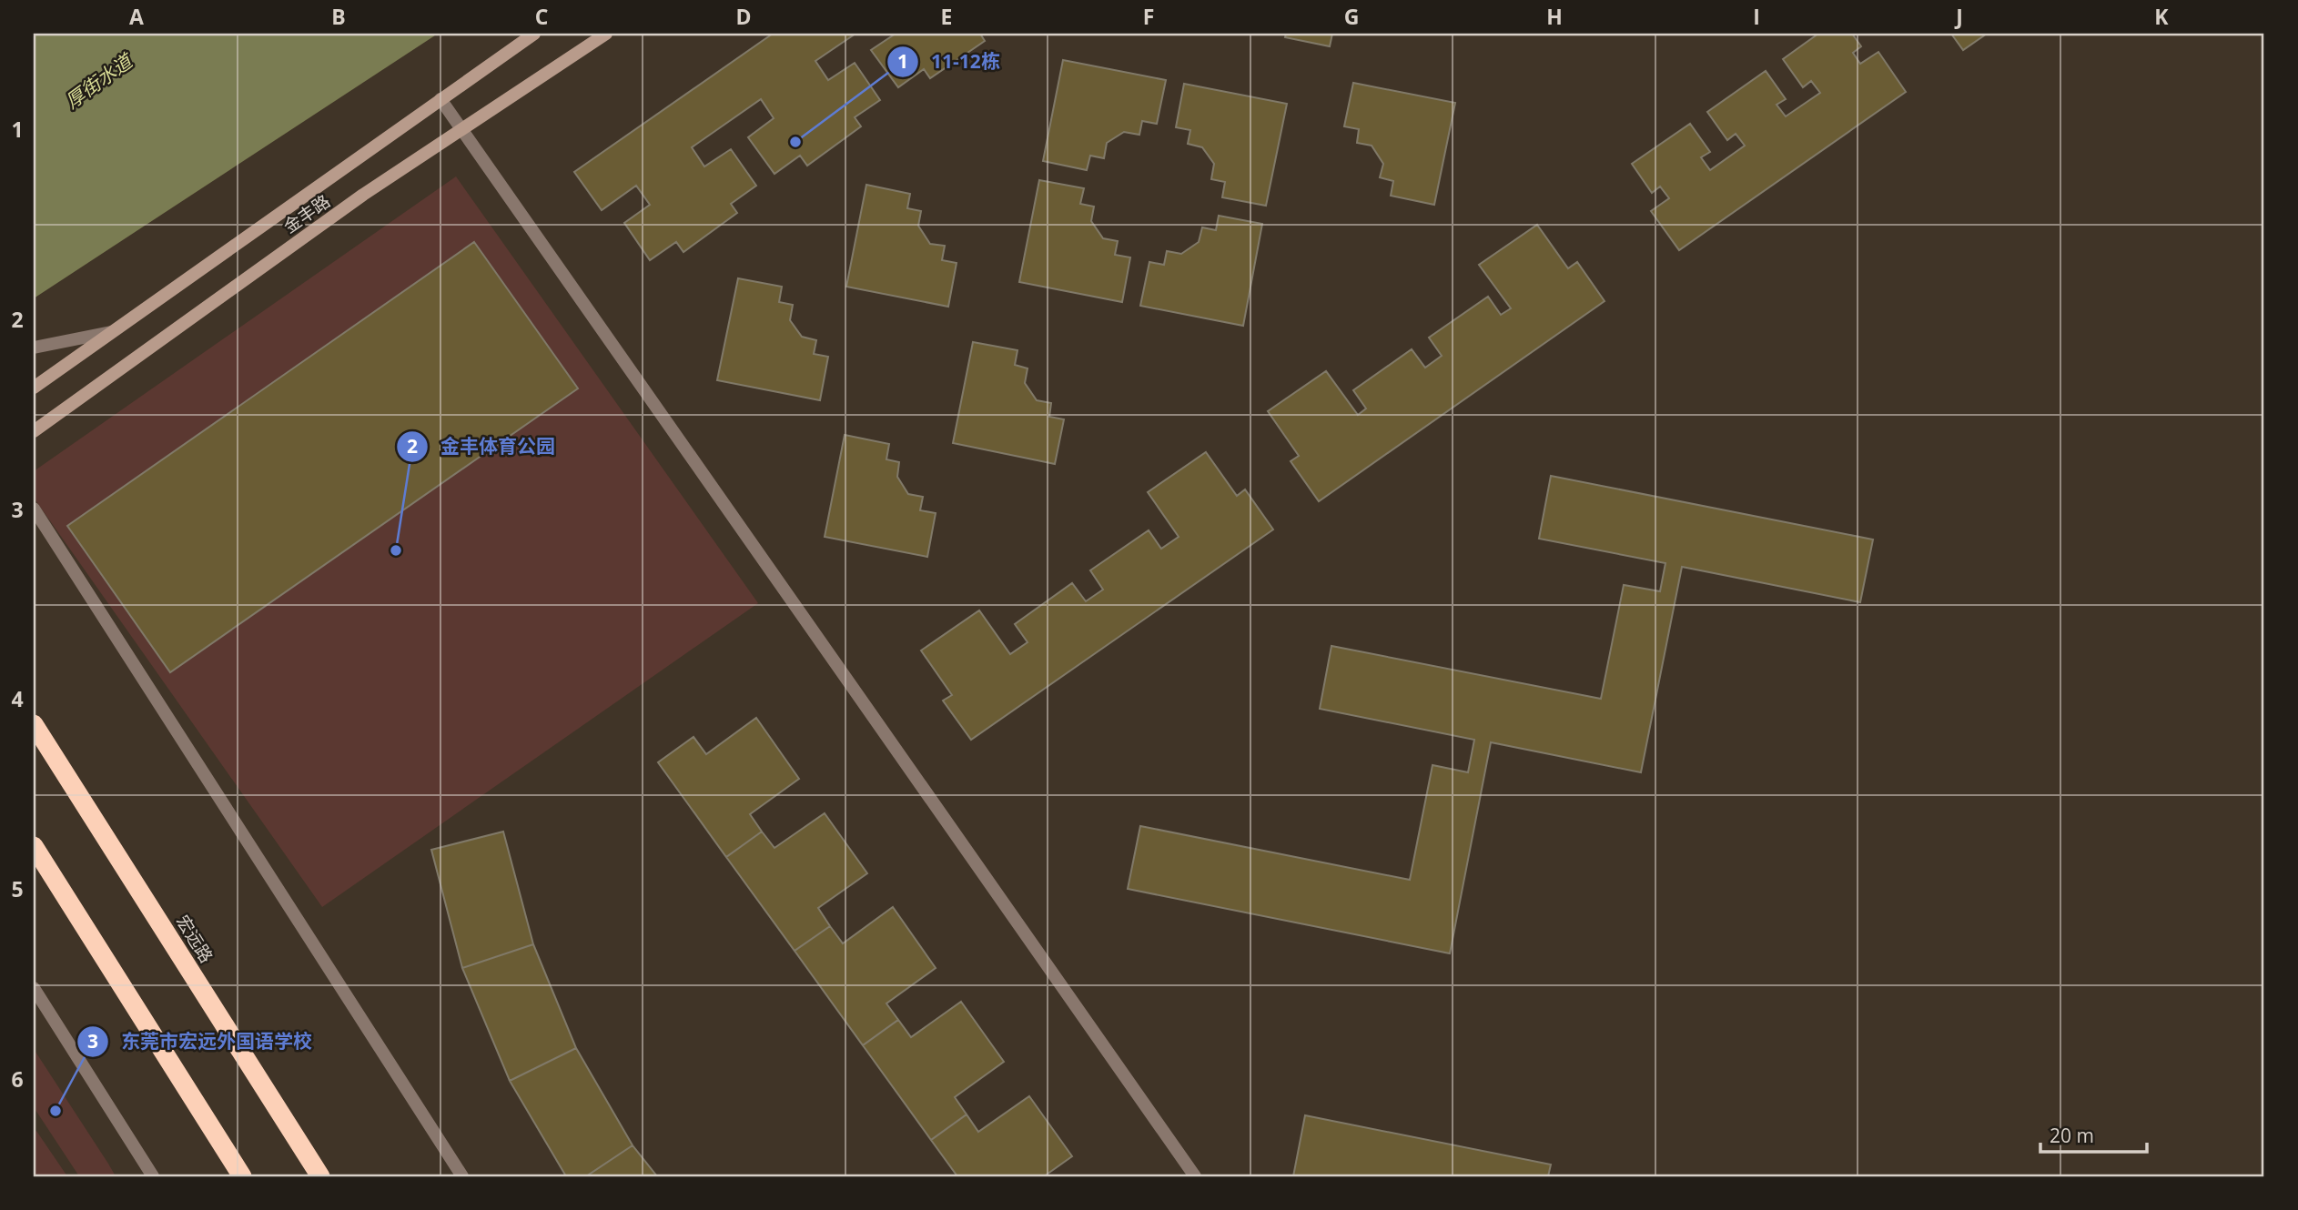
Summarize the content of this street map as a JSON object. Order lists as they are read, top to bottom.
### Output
{
  "streets": {
    "highway": ["宏远路"],
    "street": ["金丰路"]
  },
  "water": ["厚街水道"],
  "places": ["11-12栋", "金丰体育公园", "东莞市宏远外国语学校"],
  "scale_bar": "20 m",
  "grid": {
    "columns": [
      "A",
      "B",
      "C",
      "D",
      "E",
      "F",
      "G",
      "H",
      "I",
      "J",
      "K"
    ],
    "rows": [
      "1",
      "2",
      "3",
      "4",
      "5",
      "6"
    ]
  }
}
